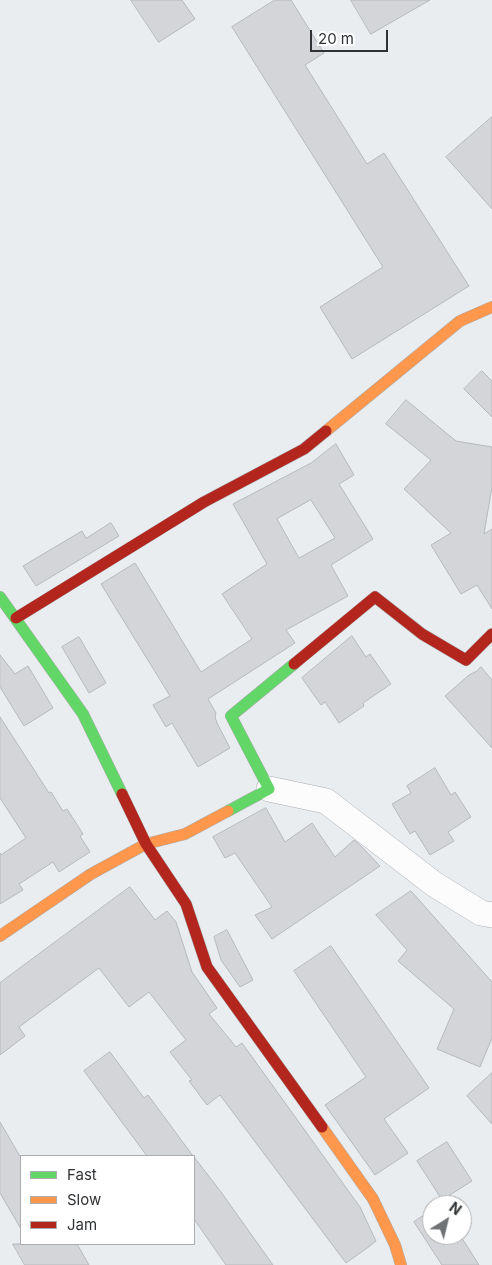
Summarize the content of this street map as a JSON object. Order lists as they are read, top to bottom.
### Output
{
  "legend": ["Fast", "Slow", "Jam"],
  "scale_bar": "20 m",
  "north": "top right"
}
